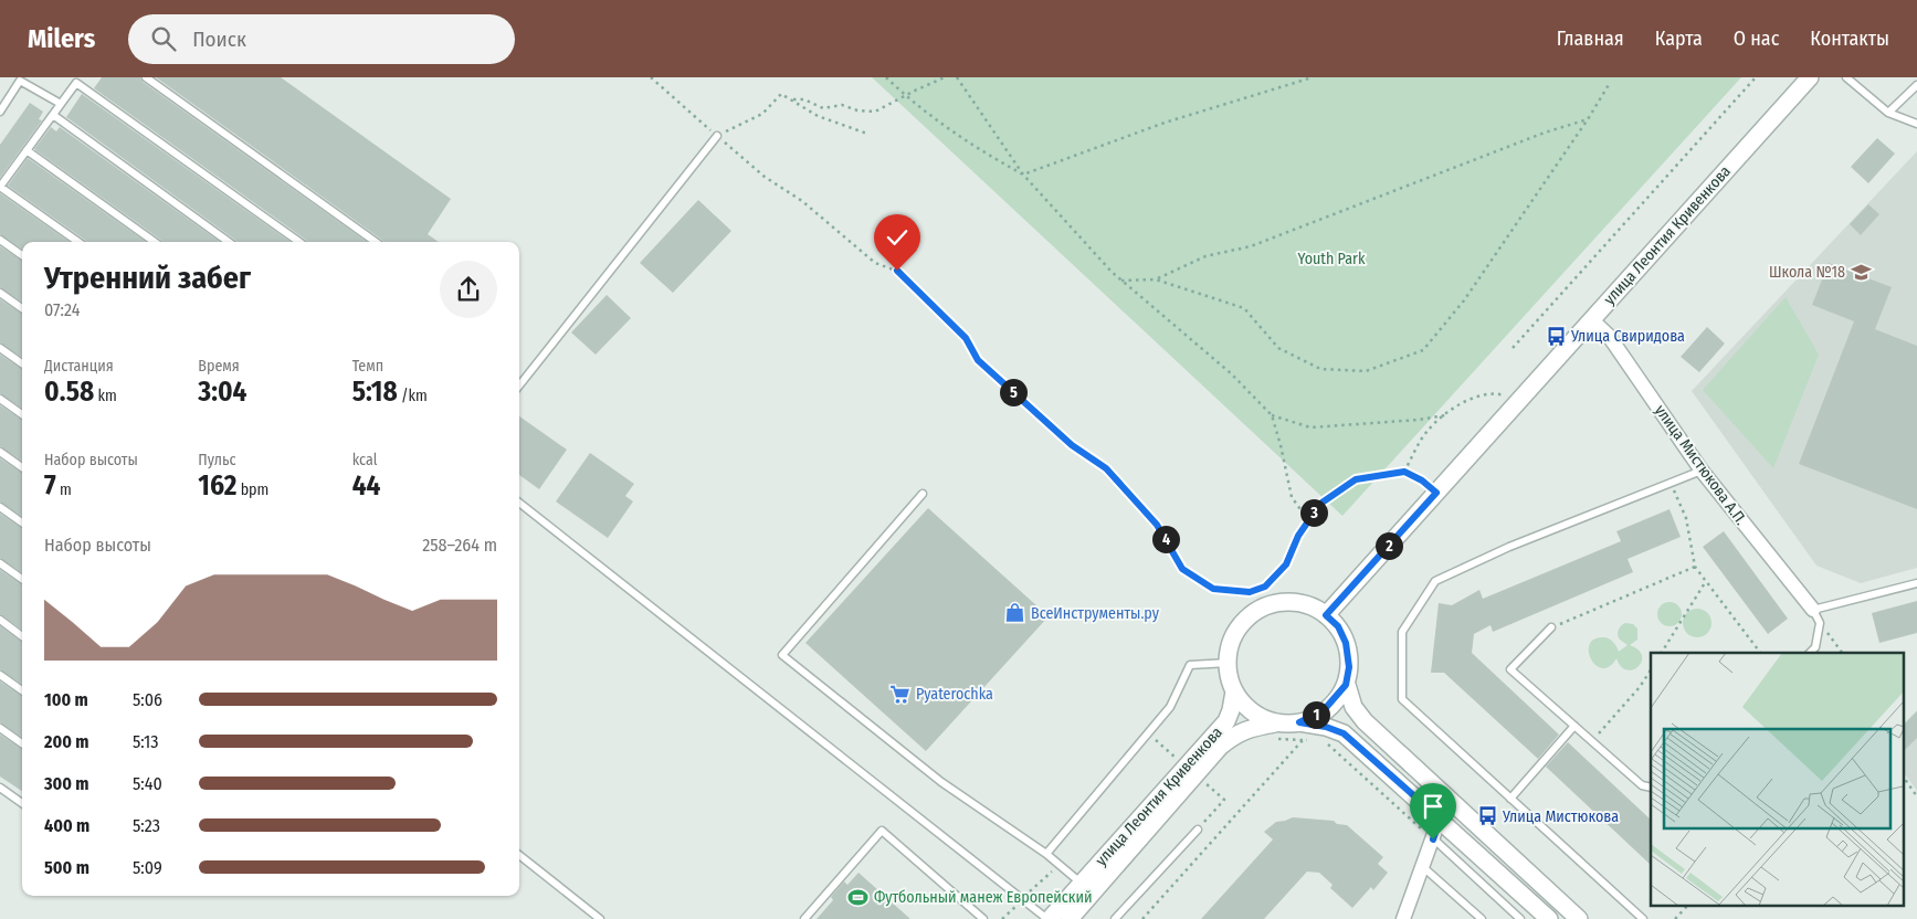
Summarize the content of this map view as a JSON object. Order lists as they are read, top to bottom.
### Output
{
  "streets": {
    "street": ["улица Леонтия Кривенкова", "улица Мистюкова А.П."]
  },
  "crossings": [
    ["улица Леонтия Кривенкова", "улица Мистюкова А.П."]
  ],
  "parks": ["Youth Park"],
  "places": {
    "school or university": ["Школа №18"],
    "bus stop": ["Улица Свиридова", "Улица Мистюкова"],
    "shop": ["ВсеИнструменты.ру"],
    "supermarket": ["Pyaterochka"],
    "sports": ["Футбольный манеж Европейский"]
  },
  "page": {
    "header": "Milers",
    "search": "Поиск",
    "nav": [
      "Главная",
      "Карта",
      "О нас",
      "Контакты"
    ],
    "heading": ["Утренний забег", "07:24"],
    "stats": [
      ["Дистанция", "0.58 km"],
      ["Время", "3:04"],
      ["Темп", "5:18 /km"],
      ["Набор высоты", "7 m"],
      ["Пульс", "162 bpm"],
      ["kcal", "44"]
    ],
    "pins": [
      "5",
      "3",
      "4",
      "2",
      "1"
    ],
    "chart": ["Набор высоты", "258–264 m"],
    "list": [
      {
        "name": "100 m",
        "note": "5:06"
      },
      {
        "name": "200 m",
        "note": "5:13"
      },
      {
        "name": "300 m",
        "note": "5:40"
      },
      {
        "name": "400 m",
        "note": "5:23"
      },
      {
        "name": "500 m",
        "note": "5:09"
      }
    ]
  }
}
